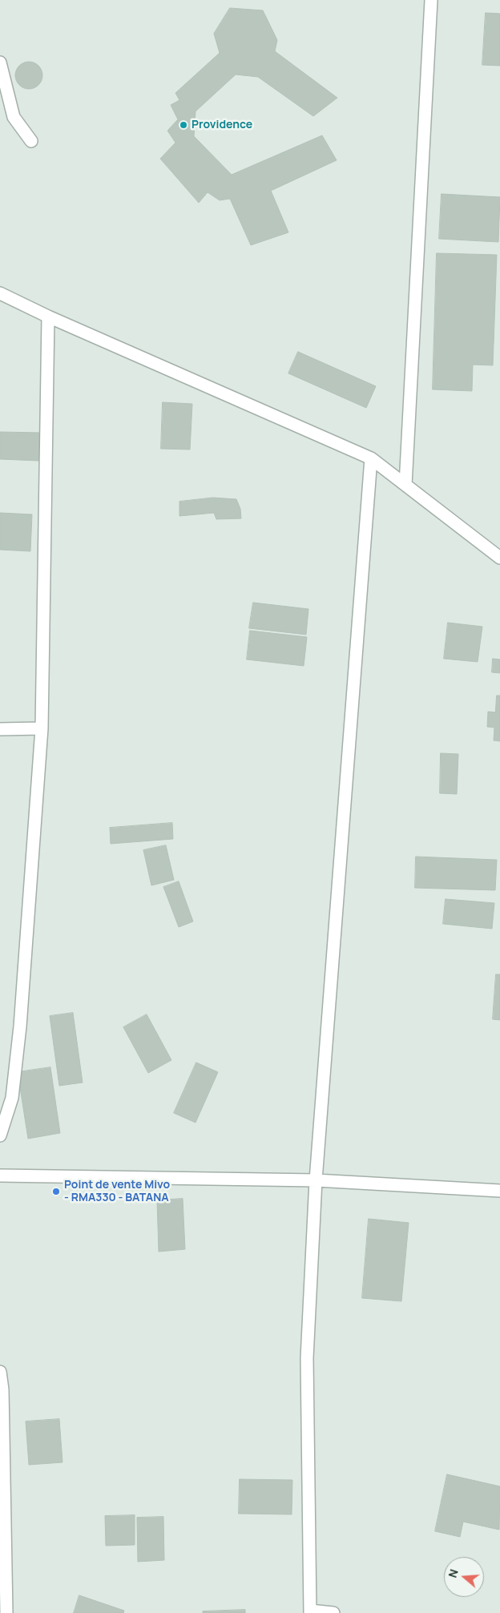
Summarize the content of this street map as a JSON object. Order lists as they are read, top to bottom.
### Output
{
  "places": ["Providence", "Point de vente Mivo - RMA330 - BATANA"],
  "north": "left"
}
